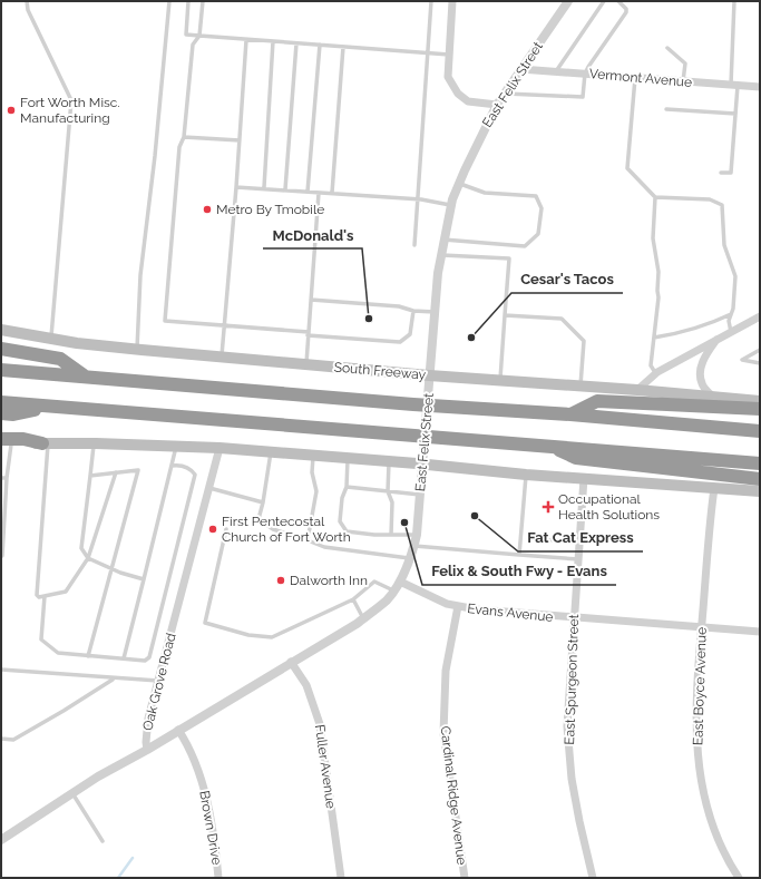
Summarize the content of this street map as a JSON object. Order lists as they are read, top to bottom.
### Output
{
  "streets": {
    "main road": ["South Freeway"],
    "street": [
      "Vermont Avenue",
      "East Felix Street",
      "Evans Avenue",
      "East Spurgeon Street",
      "Oak Grove Road",
      "East Boyce Avenue",
      "Fuller Avenue",
      "Cardinal Ridge Avenue",
      "Brown Drive"
    ]
  },
  "crossings": [
    ["Vermont Avenue", "East Felix Street"],
    ["East Felix Street", "South Freeway"],
    ["East Felix Street", "Evans Avenue"],
    ["East Felix Street", "Oak Grove Road"],
    ["East Felix Street", "Fuller Avenue"],
    ["East Felix Street", "Brown Drive"],
    ["Evans Avenue", "East Spurgeon Street"],
    ["Evans Avenue", "East Boyce Avenue"],
    ["Evans Avenue", "Cardinal Ridge Avenue"]
  ],
  "places": {
    "other": [
      "Fort Worth Misc. Manufacturing",
      "Metro By Tmobile",
      "McDonald's",
      "Cesar's Tacos",
      "Fat Cat Express",
      "Felix & South Fwy - Evans",
      "First Pentecostal Church of Fort Worth",
      "Dalworth Inn"
    ],
    "health": ["Occupational Health Solutions"]
  }
}
